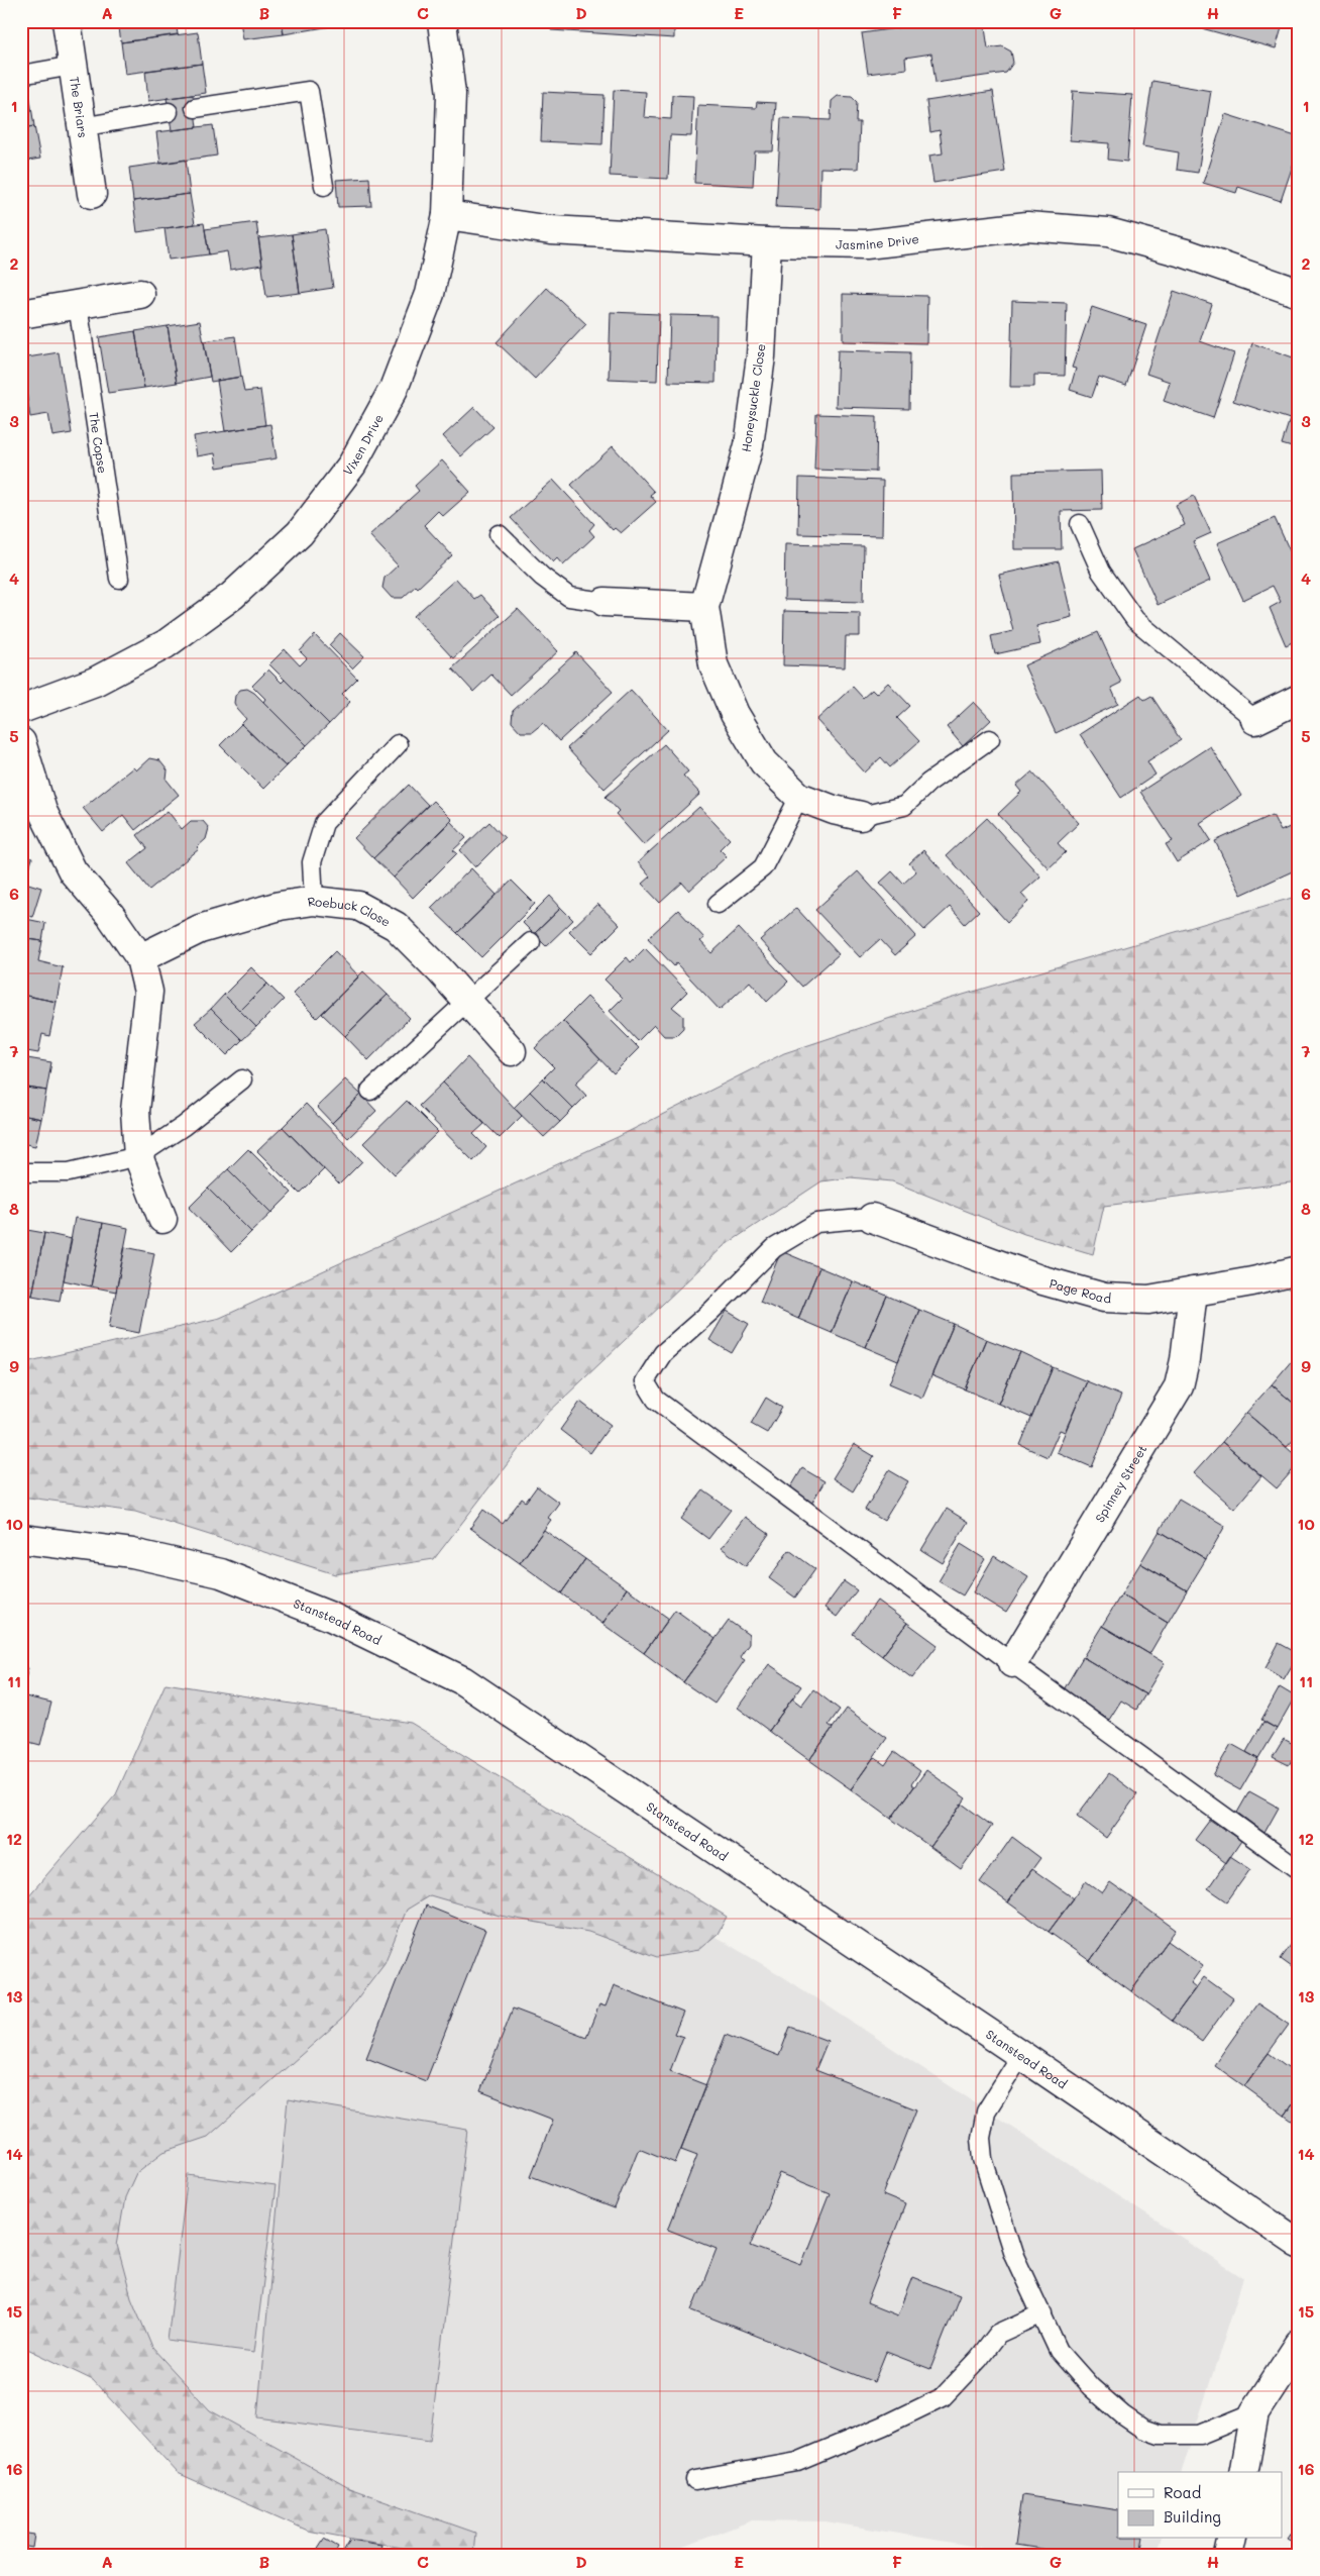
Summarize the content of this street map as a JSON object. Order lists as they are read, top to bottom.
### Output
{
  "streets": {
    "street": [
      "The Briars",
      "Jasmine Drive",
      "Honeysuckle Close",
      "Vixen Drive",
      "Roebuck Close",
      "Page Road",
      "Spinney Street",
      "Stanstead Road"
    ],
    "lane": ["The Copse"]
  },
  "crossings": [
    ["Jasmine Drive", "Honeysuckle Close"],
    ["Jasmine Drive", "Vixen Drive"],
    ["Page Road", "Spinney Street"]
  ],
  "legend": ["Road", "Building"],
  "grid": {
    "columns": [
      "A",
      "B",
      "C",
      "D",
      "E",
      "F",
      "G",
      "H"
    ],
    "rows": [
      "1",
      "2",
      "3",
      "4",
      "5",
      "6",
      "7",
      "8",
      "9",
      "10",
      "11",
      "12",
      "13",
      "14",
      "15",
      "16"
    ]
  }
}
